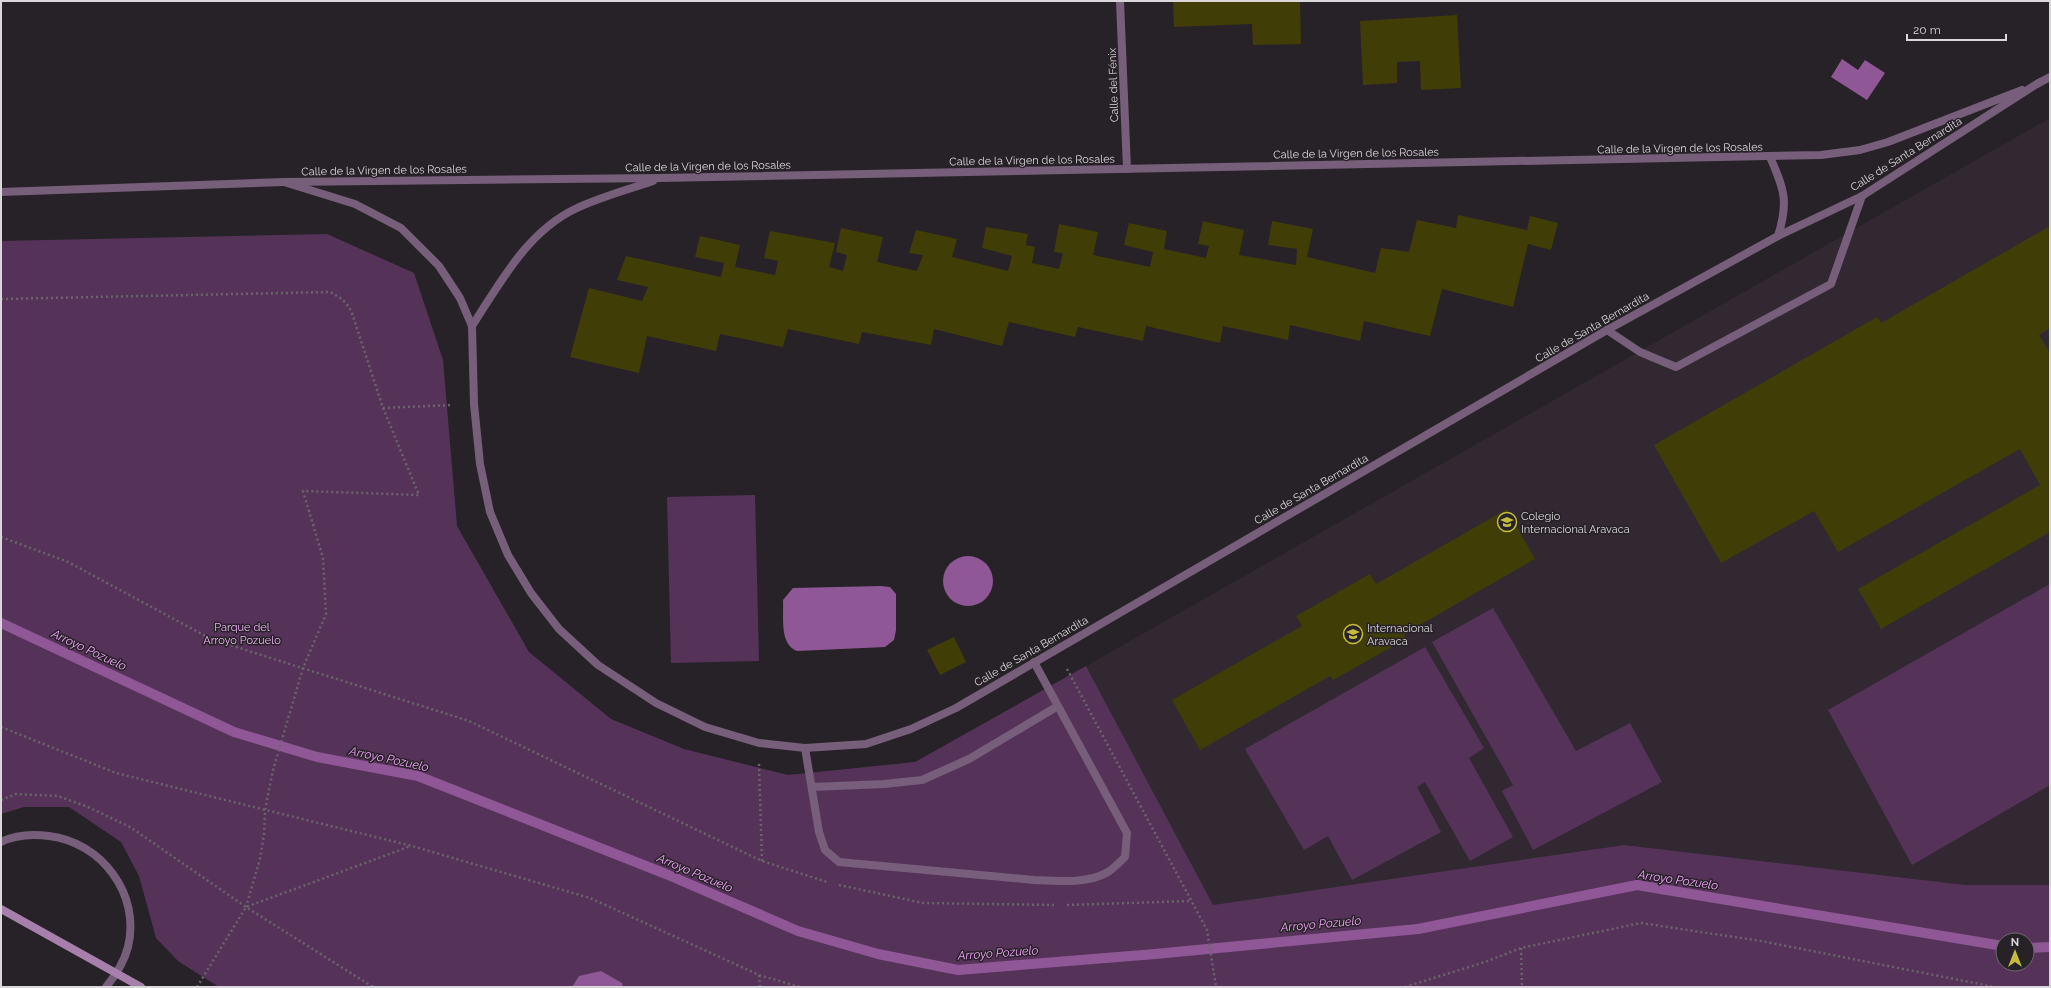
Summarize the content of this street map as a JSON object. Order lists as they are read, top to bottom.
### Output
{
  "streets": {
    "street": ["Calle del Fénix", "Calle de la Virgen de los Rosales", "Calle de Santa Bernardita"]
  },
  "crossings": [
    ["Calle del Fénix", "Calle de la Virgen de los Rosales"],
    ["Calle de la Virgen de los Rosales", "Calle de Santa Bernardita"]
  ],
  "water": ["Arroyo Pozuelo"],
  "parks": ["Parque del Arroyo Pozuelo"],
  "places": {
    "school or university": ["Colegio Internacional Aravaca", "Internacional Aravaca"]
  },
  "scale_bar": "20 m",
  "north": "top"
}
